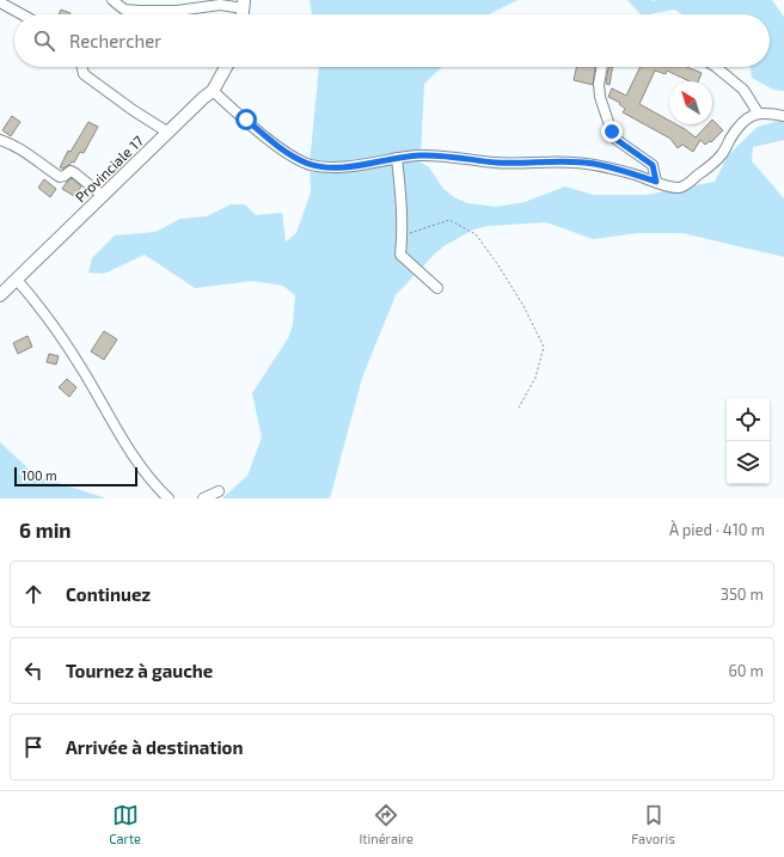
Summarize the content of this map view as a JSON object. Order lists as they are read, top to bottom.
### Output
{
  "streets": {
    "main road": ["Provinciale 17"]
  },
  "scale_bar": "100 m",
  "north": "top left",
  "page": {
    "search": "Rechercher",
    "scale": "100 m",
    "heading": ["6 min", "À pied · 410 m"],
    "list": [
      ["Continuez", "350 m"],
      ["Tournez à gauche", "60 m"],
      "Arrivée à destination"
    ],
    "nav": ["Carte", "Itinéraire", "Favoris"]
  }
}
